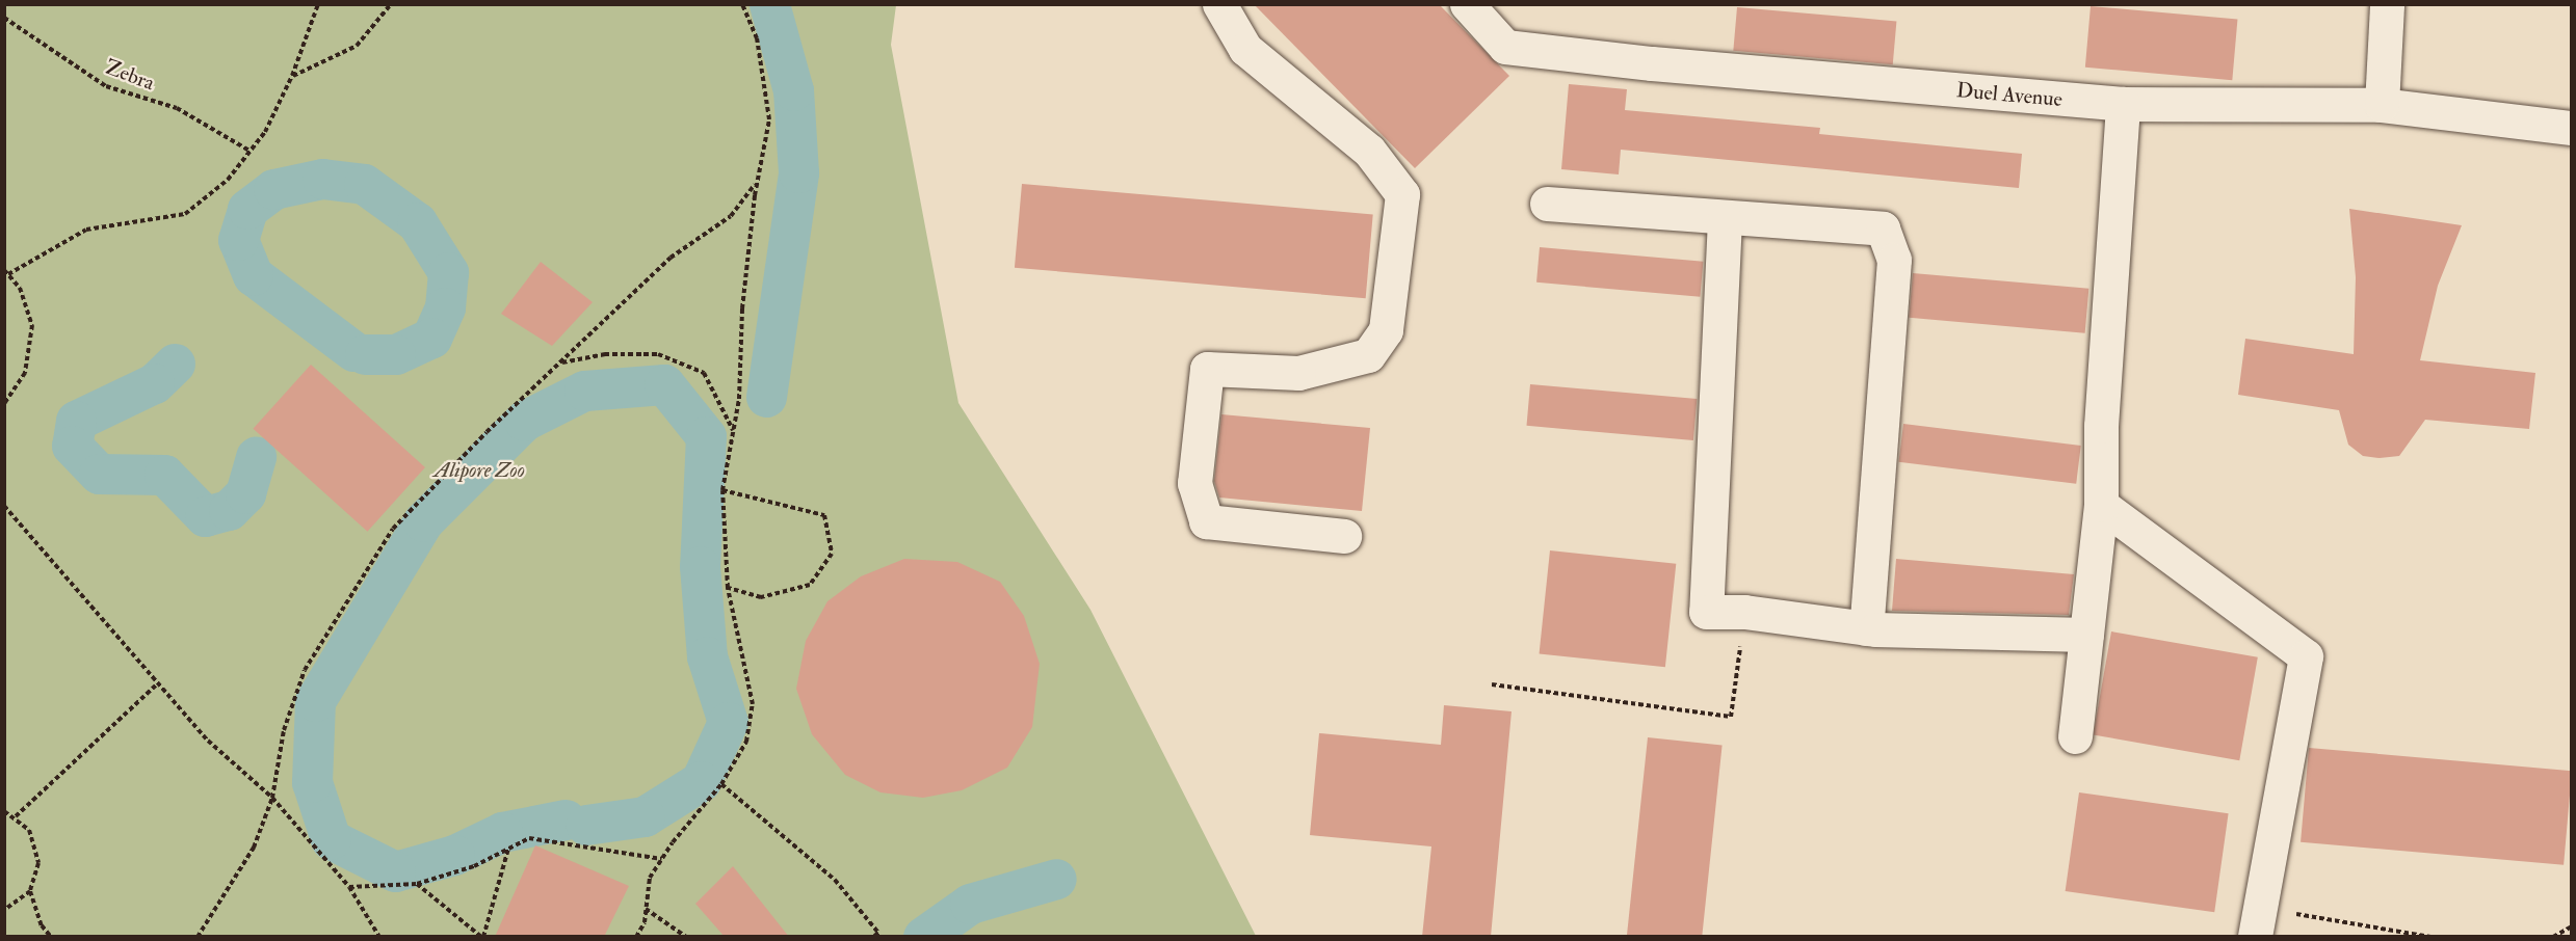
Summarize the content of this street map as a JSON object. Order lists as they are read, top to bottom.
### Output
{
  "streets": {
    "lane": ["Duel Avenue"],
    "path": ["Zebra"]
  },
  "parks": ["Alipore Zoo"]
}
